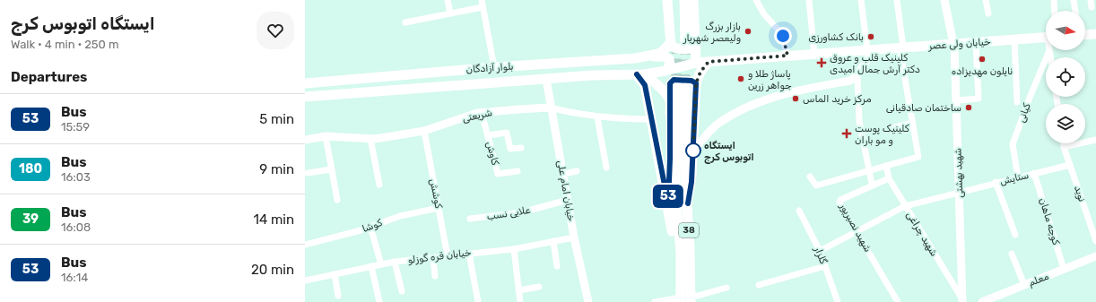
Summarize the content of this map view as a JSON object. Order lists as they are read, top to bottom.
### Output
{
  "streets": {
    "main road": ["خیابان ولی عصر", "بلوار آزادگان", "38"],
    "street": [
      "کیانی",
      "شریعتی",
      "کاوش",
      "شهید بهشتی",
      "ستایش",
      "خیابان امام علی",
      "کوشش",
      "نوید",
      "علایی نسب",
      "کوچه ماهان",
      "کوشا",
      "شهید نصیرپور",
      "شهید چراغی",
      "گلزار",
      "خیابان قره گوزلو",
      "معلم"
    ]
  },
  "crossings": [
    ["خیابان ولی عصر", "بلوار آزادگان"],
    ["خیابان ولی عصر", "شهید بهشتی"],
    ["بلوار آزادگان", "خیابان امام علی"],
    ["کیانی", "ستایش"],
    ["شریعتی", "کاوش"],
    ["شریعتی", "خیابان امام علی"],
    ["شریعتی", "کوشش"],
    ["شهید بهشتی", "ستایش"],
    ["شهید بهشتی", "شهید چراغی"],
    ["ستایش", "نوید"],
    ["ستایش", "کوچه ماهان"],
    ["ستایش", "شهید نصیرپور"],
    ["ستایش", "شهید چراغی"],
    ["ستایش", "گلزار"],
    ["خیابان امام علی", "علایی نسب"],
    ["خیابان امام علی", "خیابان قره گوزلو"],
    ["کوشش", "کوشا"],
    ["کوشش", "خیابان قره گوزلو"],
    ["کوچه ماهان", "معلم"],
    ["شهید نصیرپور", "شهید چراغی"]
  ],
  "places": {
    "other": [
      "بازار بزرگ ولیعصر شهریار",
      "بانک کشاورزی",
      "نایلون مهدیزاده",
      "پاساژ طلا و جواهر زرین",
      "مرکز خرید الماس",
      "ساختمان صادقیانی",
      "ایستگاه اتوبوس کرج"
    ],
    "health": ["کلینیک قلب و عروق دکتر آرش جمال امیدی", "کلینیک پوست و مو باران"]
  },
  "lines": ["bus line 53"],
  "north": "right",
  "page": {
    "heading": [
      ["ایستگاه اتوبوس کرج", "Walk · 4 min · 250 m"],
      "Departures"
    ],
    "on_map": "53",
    "list": [
      {
        "mark": "53",
        "name": "Bus",
        "note": "15:59",
        "value": "5 min"
      },
      {
        "mark": "180",
        "name": "Bus",
        "note": "16:03",
        "value": "9 min"
      },
      {
        "mark": "39",
        "name": "Bus",
        "note": "16:08",
        "value": "14 min"
      },
      {
        "mark": "53",
        "name": "Bus",
        "note": "16:14",
        "value": "20 min"
      }
    ]
  }
}
